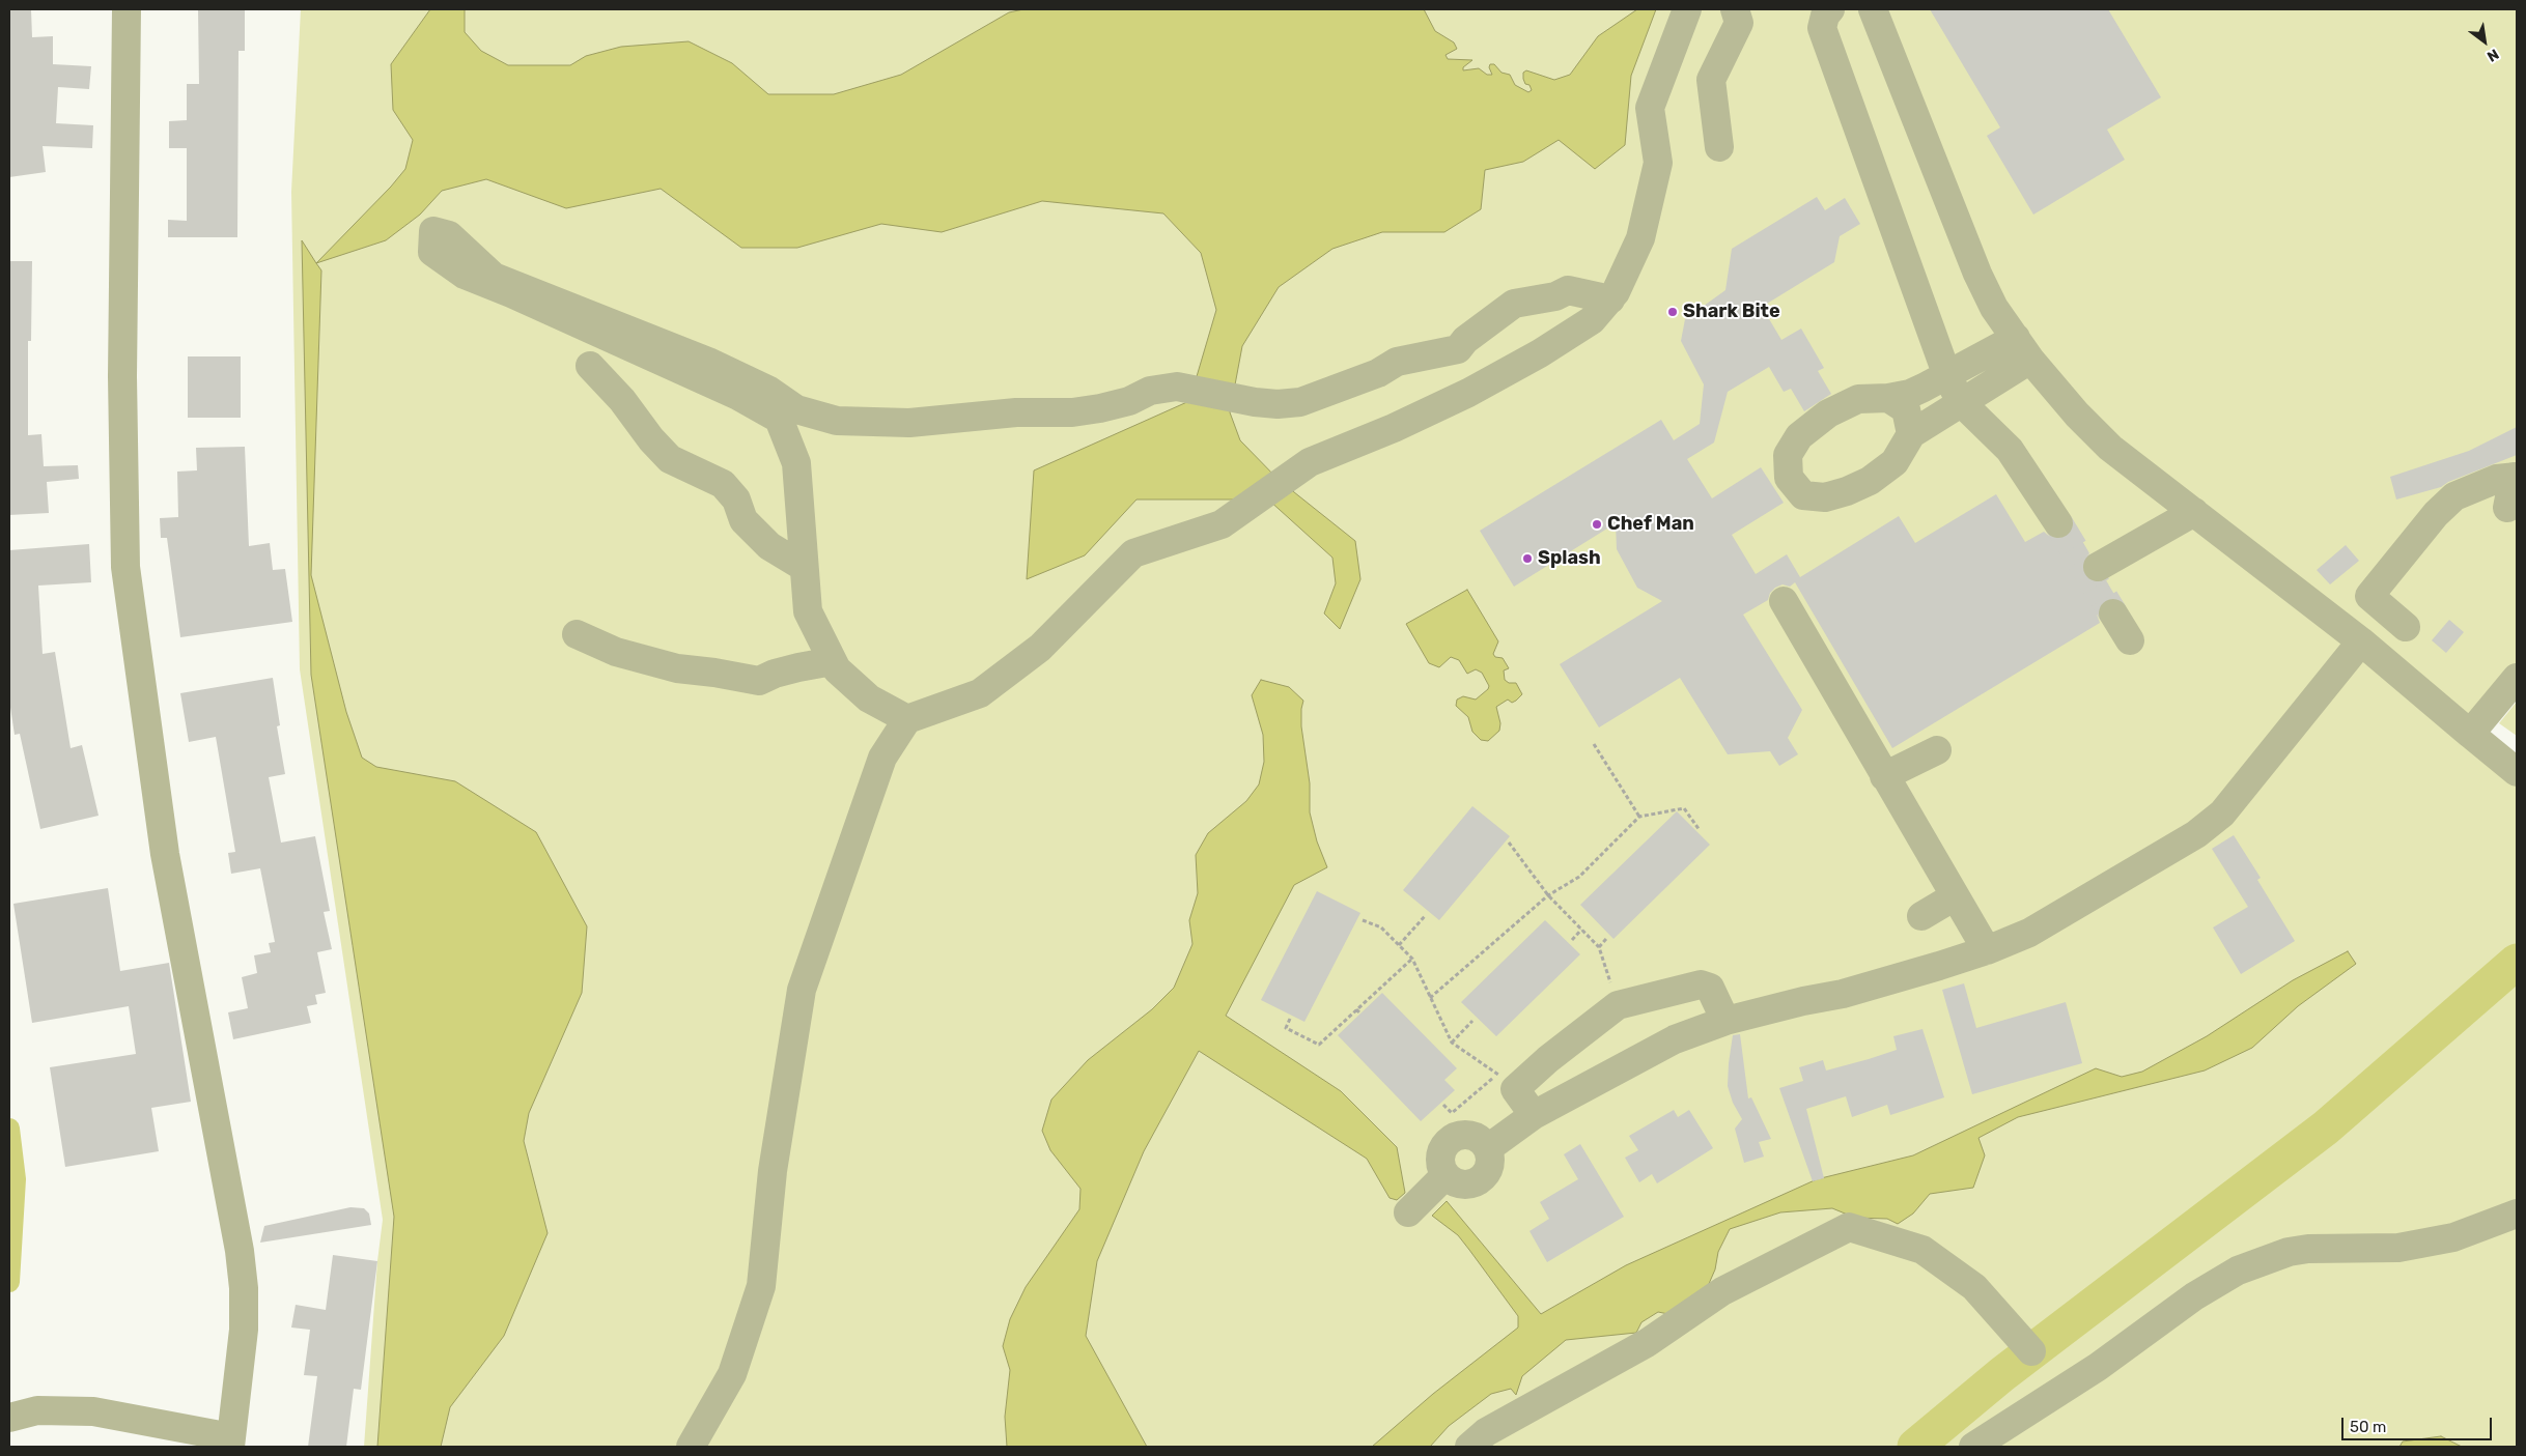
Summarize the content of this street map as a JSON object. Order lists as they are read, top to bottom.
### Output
{
  "places": ["Shark Bite", "Chef Man", "Splash"],
  "scale_bar": "50 m",
  "north": "bottom right"
}
